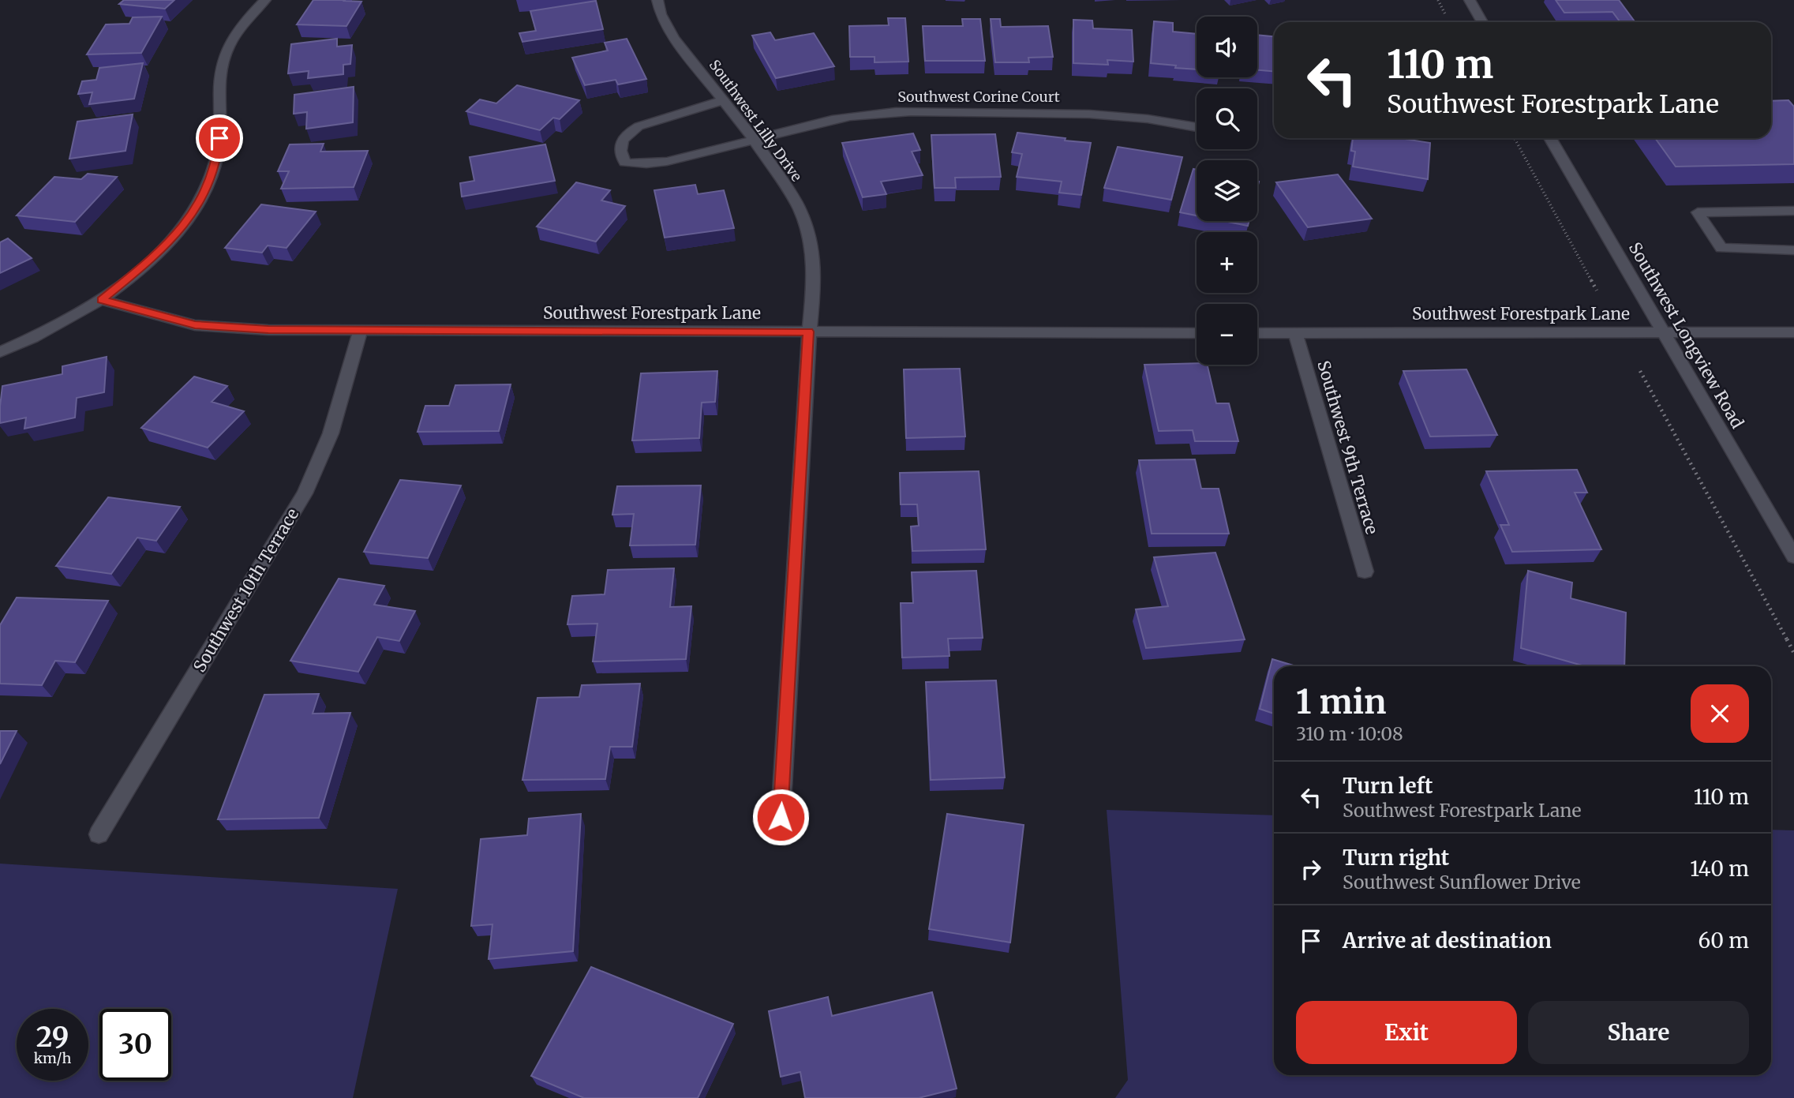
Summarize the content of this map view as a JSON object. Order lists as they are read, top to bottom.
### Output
{
  "streets": {
    "street": [
      "Southwest Corine Court",
      "Southwest Lilly Drive",
      "Southwest Forestpark Lane",
      "Southwest Longview Road",
      "Southwest 9th Terrace",
      "Southwest 10th Terrace"
    ]
  },
  "crossings": [
    ["Southwest Corine Court", "Southwest Lilly Drive"],
    ["Southwest Lilly Drive", "Southwest Forestpark Lane"],
    ["Southwest Forestpark Lane", "Southwest Longview Road"],
    ["Southwest Forestpark Lane", "Southwest 9th Terrace"],
    ["Southwest Forestpark Lane", "Southwest 10th Terrace"]
  ],
  "page": {
    "map_buttons": ["+", "−"],
    "turn": ["110 m", "Southwest Forestpark Lane"],
    "heading": ["1 min", "310 m · 10:08"],
    "list": [
      {
        "name": "Turn left",
        "note": "Southwest Forestpark Lane",
        "value": "110 m"
      },
      {
        "name": "Turn right",
        "note": "Southwest Sunflower Drive",
        "value": "140 m"
      },
      {
        "name": "Arrive at destination",
        "value": "60 m"
      }
    ],
    "buttons": ["Exit", "Share"],
    "speed": "29 km/h",
    "limit": "30"
  }
}
